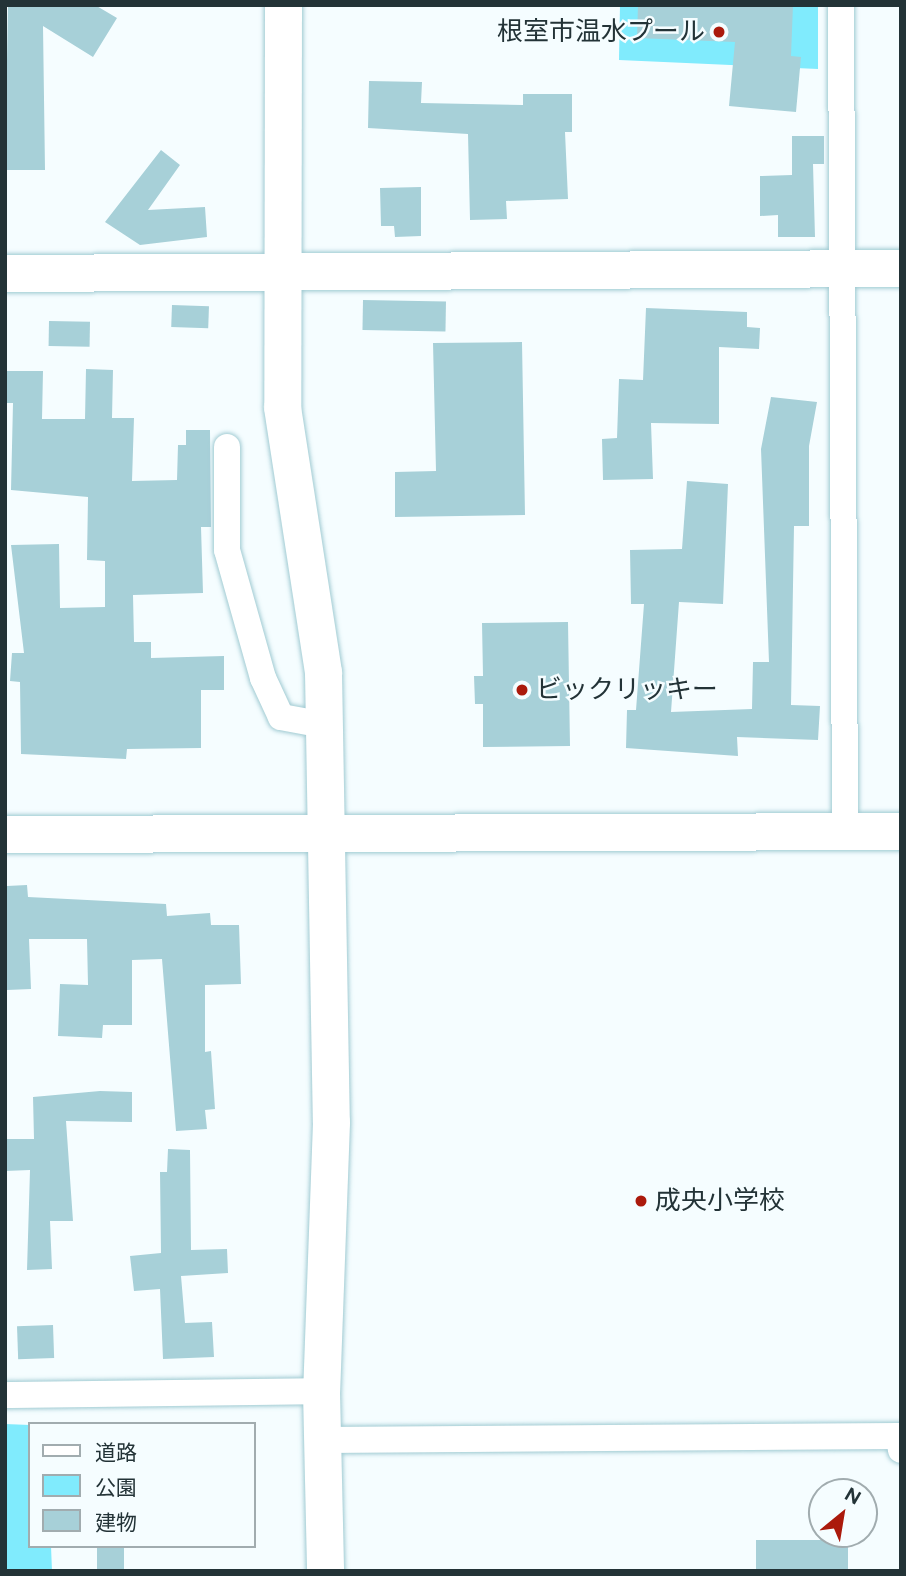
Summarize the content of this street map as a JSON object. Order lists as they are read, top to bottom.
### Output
{
  "places": ["根室市温水プール", "ビックリッキー", "成央小学校"],
  "legend": ["道路", "公園", "建物"],
  "north": "top right"
}
